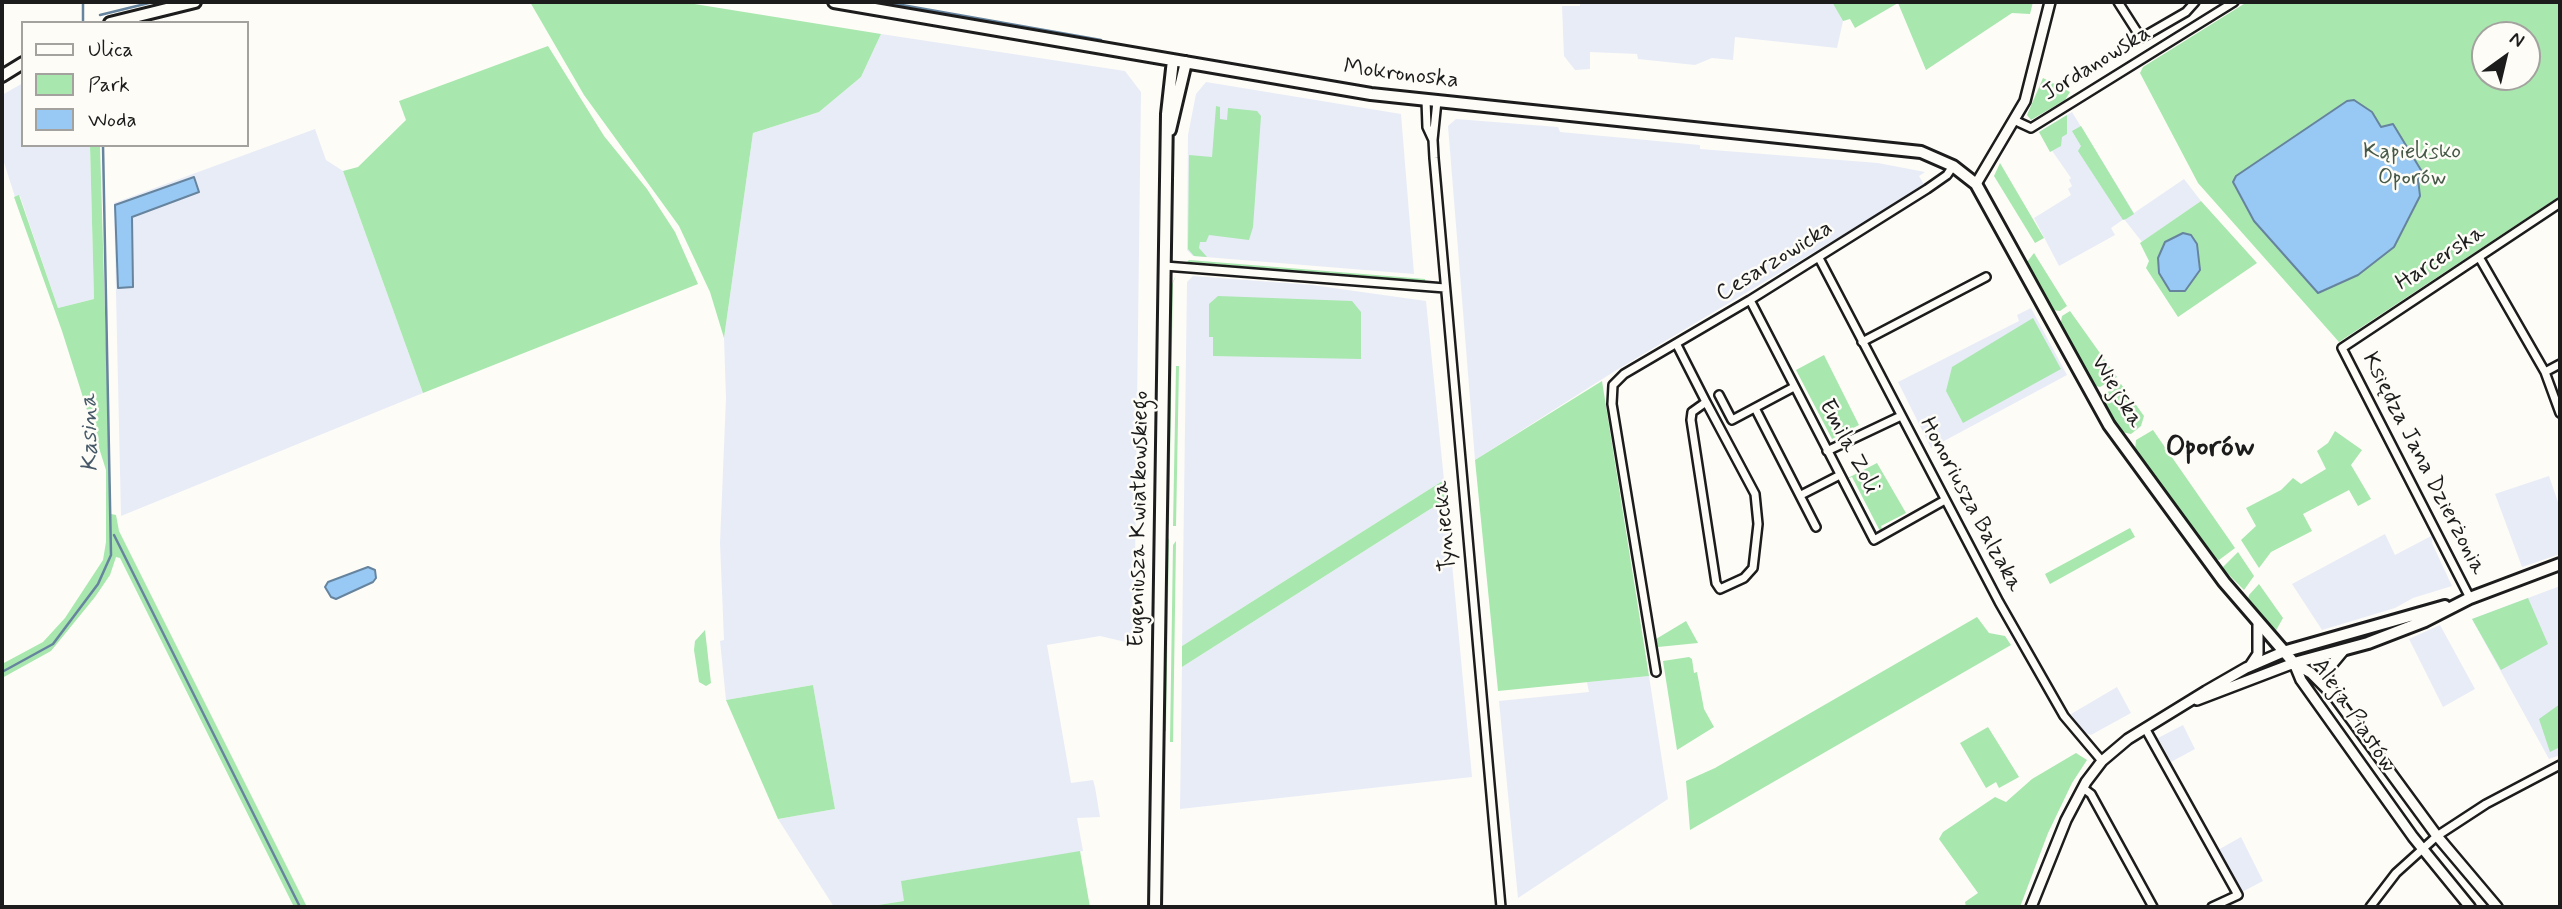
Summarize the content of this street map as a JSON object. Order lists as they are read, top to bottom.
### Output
{
  "streets": {
    "main road": ["Mokronoska", "Wiejska", "Eugeniusza Kwiatkowskiego"],
    "street": [
      "Jordanowska",
      "Harcerska",
      "Cesarzowicka",
      "Emila Zoli",
      "Księdza Jana Dzierżonia",
      "Honoriusza Balzaka",
      "Tyniecka",
      "Aleja Piastów"
    ]
  },
  "crossings": [
    ["Mokronoska", "Cesarzowicka"],
    ["Mokronoska", "Wiejska"],
    ["Mokronoska", "Eugeniusza Kwiatkowskiego"],
    ["Mokronoska", "Tyniecka"],
    ["Harcerska", "Księdza Jana Dzierżonia"],
    ["Cesarzowicka", "Wiejska"],
    ["Cesarzowicka", "Emila Zoli"],
    ["Cesarzowicka", "Honoriusza Balzaka"],
    ["Wiejska", "Aleja Piastów"],
    ["Emila Zoli", "Honoriusza Balzaka"]
  ],
  "districts": ["Oporów"],
  "water": ["Kasina"],
  "parks": ["Kąpielisko Oporów"],
  "legend": ["Ulica", "Park", "Woda"],
  "north": "top right"
}
